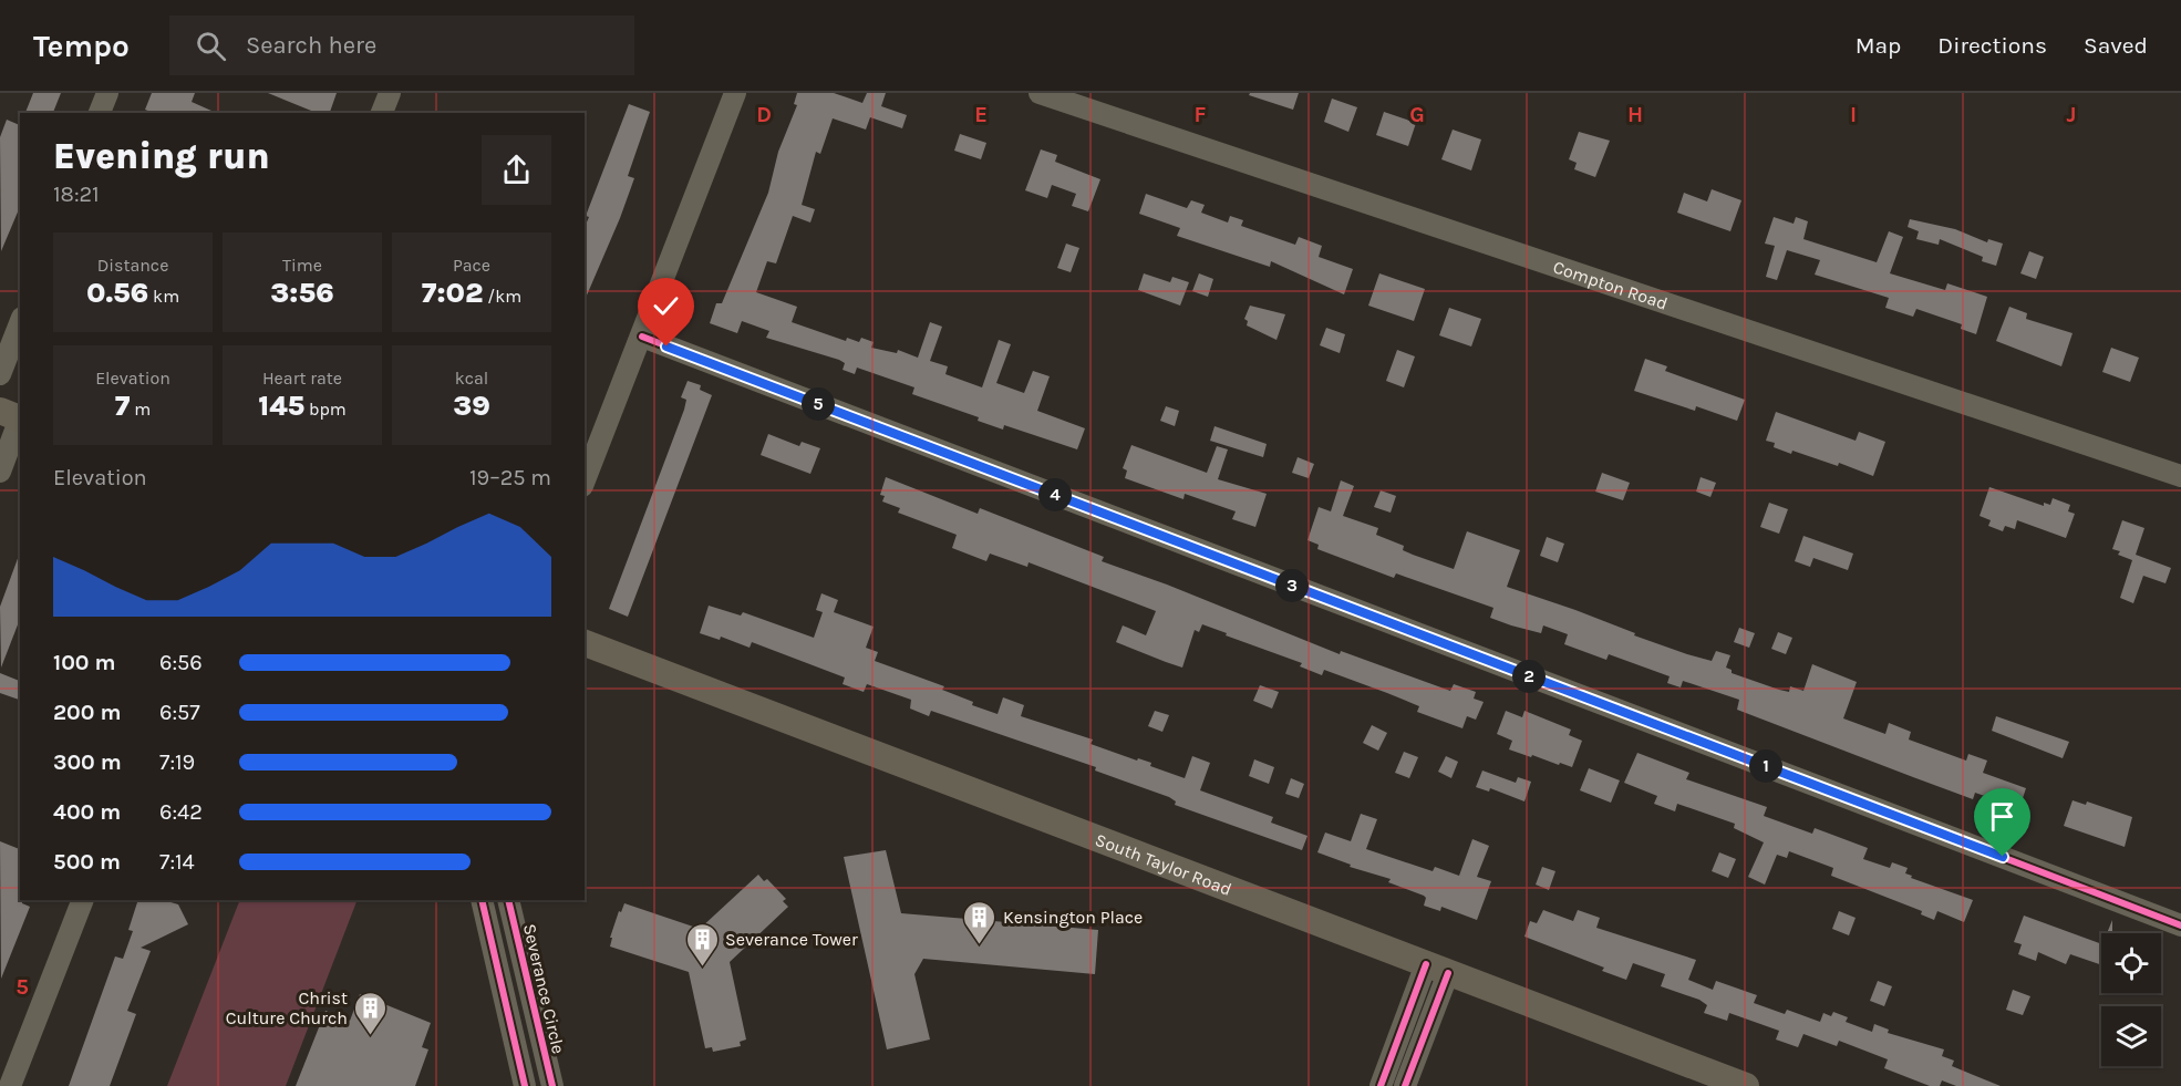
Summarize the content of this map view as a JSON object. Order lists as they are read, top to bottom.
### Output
{
  "streets": {
    "main road": ["South Taylor Road"],
    "street": ["Compton Road", "Severance Circle"]
  },
  "places": {
    "building": ["Kensington Place", "Severance Tower", "Christ Culture Church"]
  },
  "page": {
    "header": "Tempo",
    "search": "Search here",
    "nav": ["Map", "Directions", "Saved"],
    "heading": ["Evening run", "18:21"],
    "stats": [
      ["Distance", "0.56 km"],
      ["Time", "3:56"],
      ["Pace", "7:02 /km"],
      ["Elevation", "7 m"],
      ["Heart rate", "145 bpm"],
      ["kcal", "39"]
    ],
    "pins": [
      "5",
      "4",
      "3",
      "2",
      "1"
    ],
    "chart": ["Elevation", "19–25 m"],
    "list": [
      {
        "name": "100 m",
        "note": "6:56"
      },
      {
        "name": "200 m",
        "note": "6:57"
      },
      {
        "name": "300 m",
        "note": "7:19"
      },
      {
        "name": "400 m",
        "note": "6:42"
      },
      {
        "name": "500 m",
        "note": "7:14"
      }
    ]
  },
  "grid": {
    "columns": [
      "D",
      "E",
      "F",
      "G",
      "H",
      "I",
      "J"
    ],
    "rows": ["5"]
  }
}
